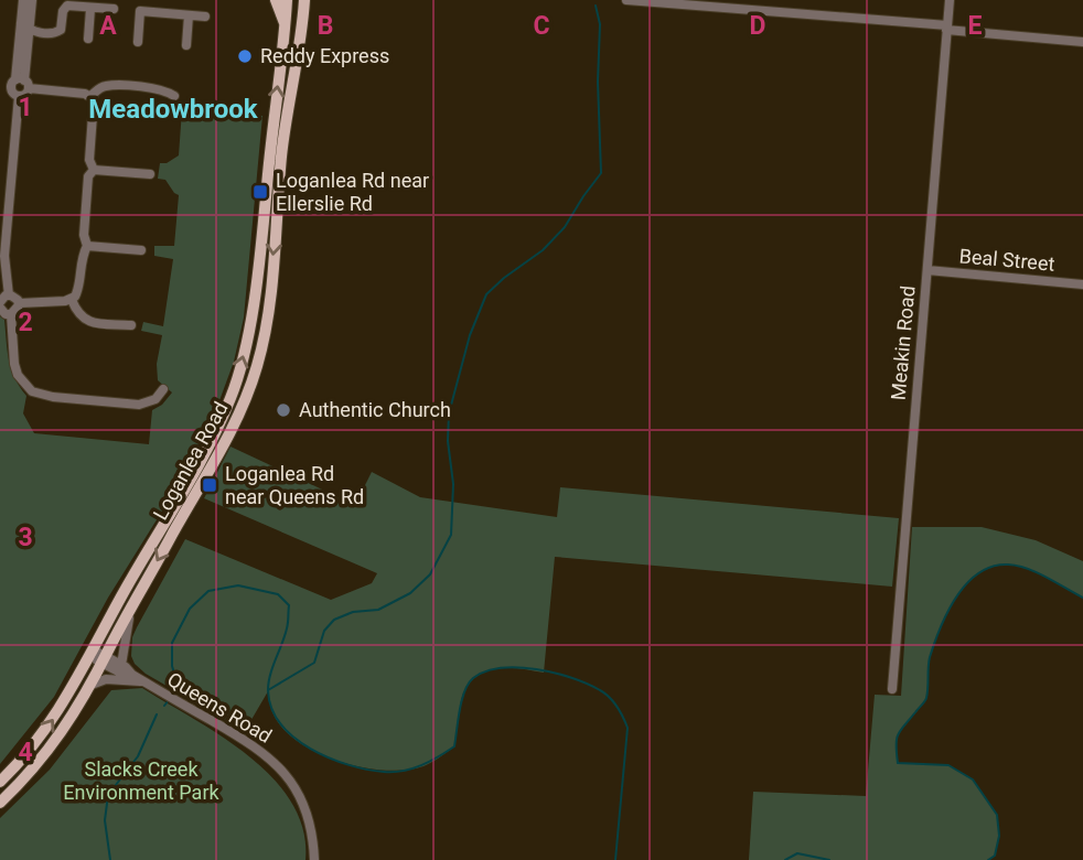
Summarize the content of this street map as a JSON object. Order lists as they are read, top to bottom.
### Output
{
  "streets": {
    "main road": ["Loganlea Road"],
    "street": ["Beal Street", "Meakin Road", "Queens Road"]
  },
  "crossings": [
    ["Beal Street", "Meakin Road"],
    ["Loganlea Road", "Queens Road"]
  ],
  "districts": ["Meadowbrook"],
  "parks": ["Slacks Creek Environment Park"],
  "places": {
    "other": ["Reddy Express", "Authentic Church"],
    "transit": ["Loganlea Rd near Ellerslie Rd", "Loganlea Rd near Queens Rd"]
  },
  "grid": {
    "columns": [
      "A",
      "B",
      "C",
      "D",
      "E"
    ],
    "rows": [
      "1",
      "2",
      "3",
      "4"
    ]
  }
}
